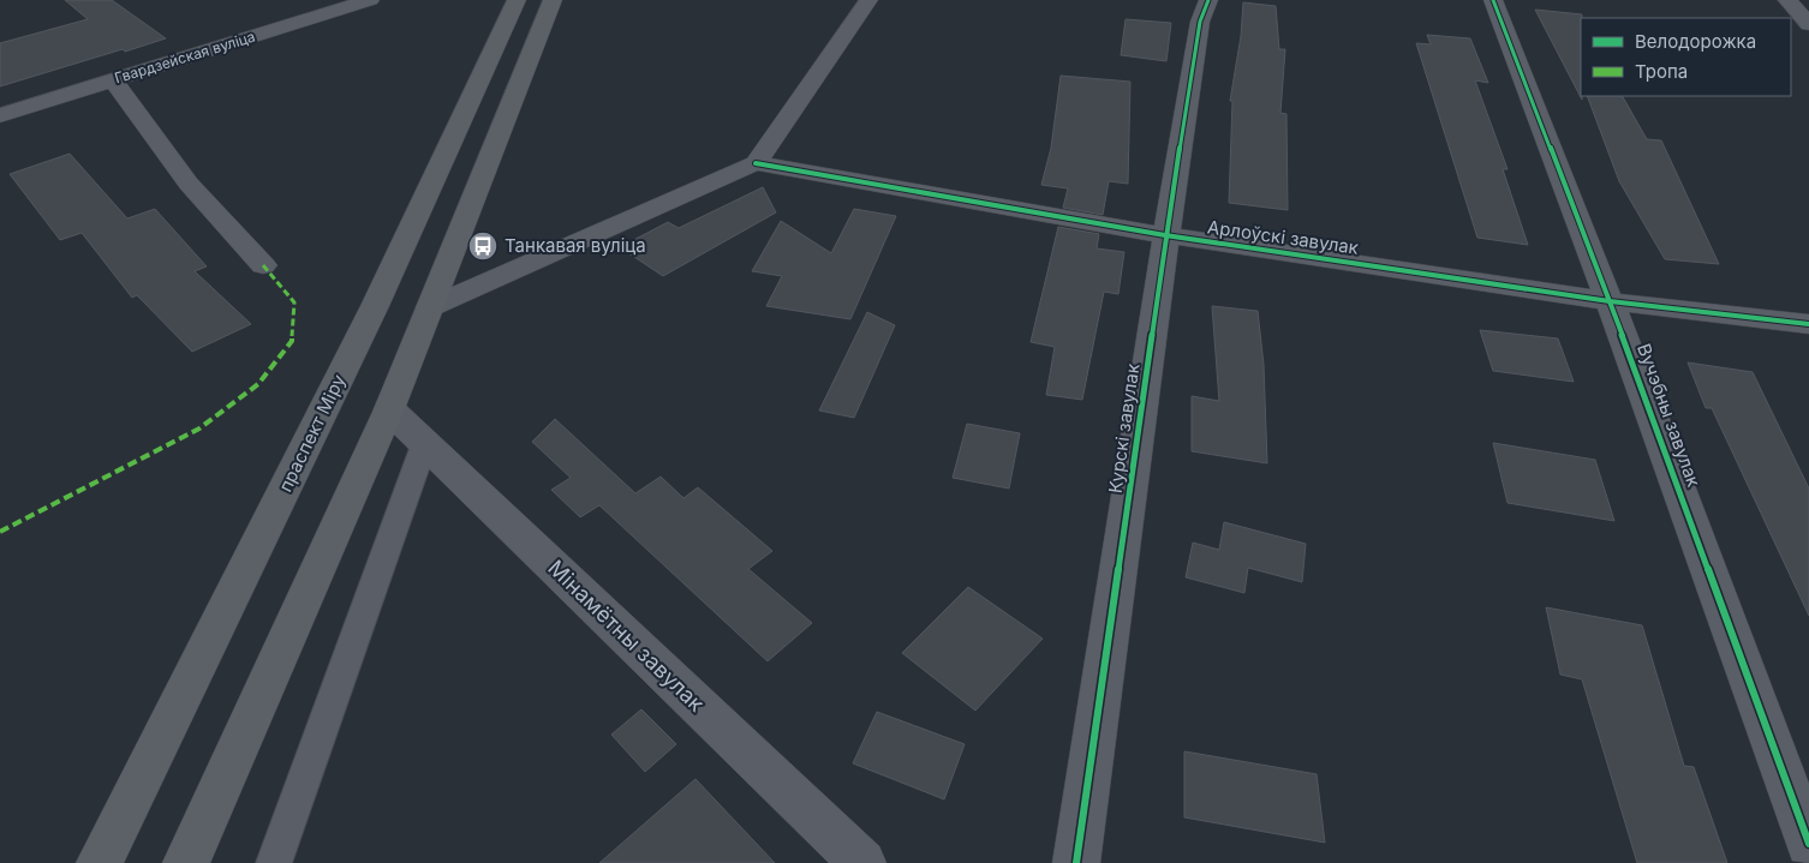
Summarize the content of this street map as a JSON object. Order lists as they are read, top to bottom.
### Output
{
  "streets": {
    "main road": ["праспект Міру"],
    "street": [
      "Гвардзейская вуліца",
      "Арлоўскі завулак",
      "Вучэбны завулак",
      "Курскі завулак",
      "Мінамётны завулак"
    ]
  },
  "crossings": [
    ["Арлоўскі завулак", "Вучэбны завулак"],
    ["Арлоўскі завулак", "Курскі завулак"]
  ],
  "places": {
    "bus stop": ["Танкавая вуліца"]
  },
  "legend": ["Велодорожка", "Тропа"]
}
